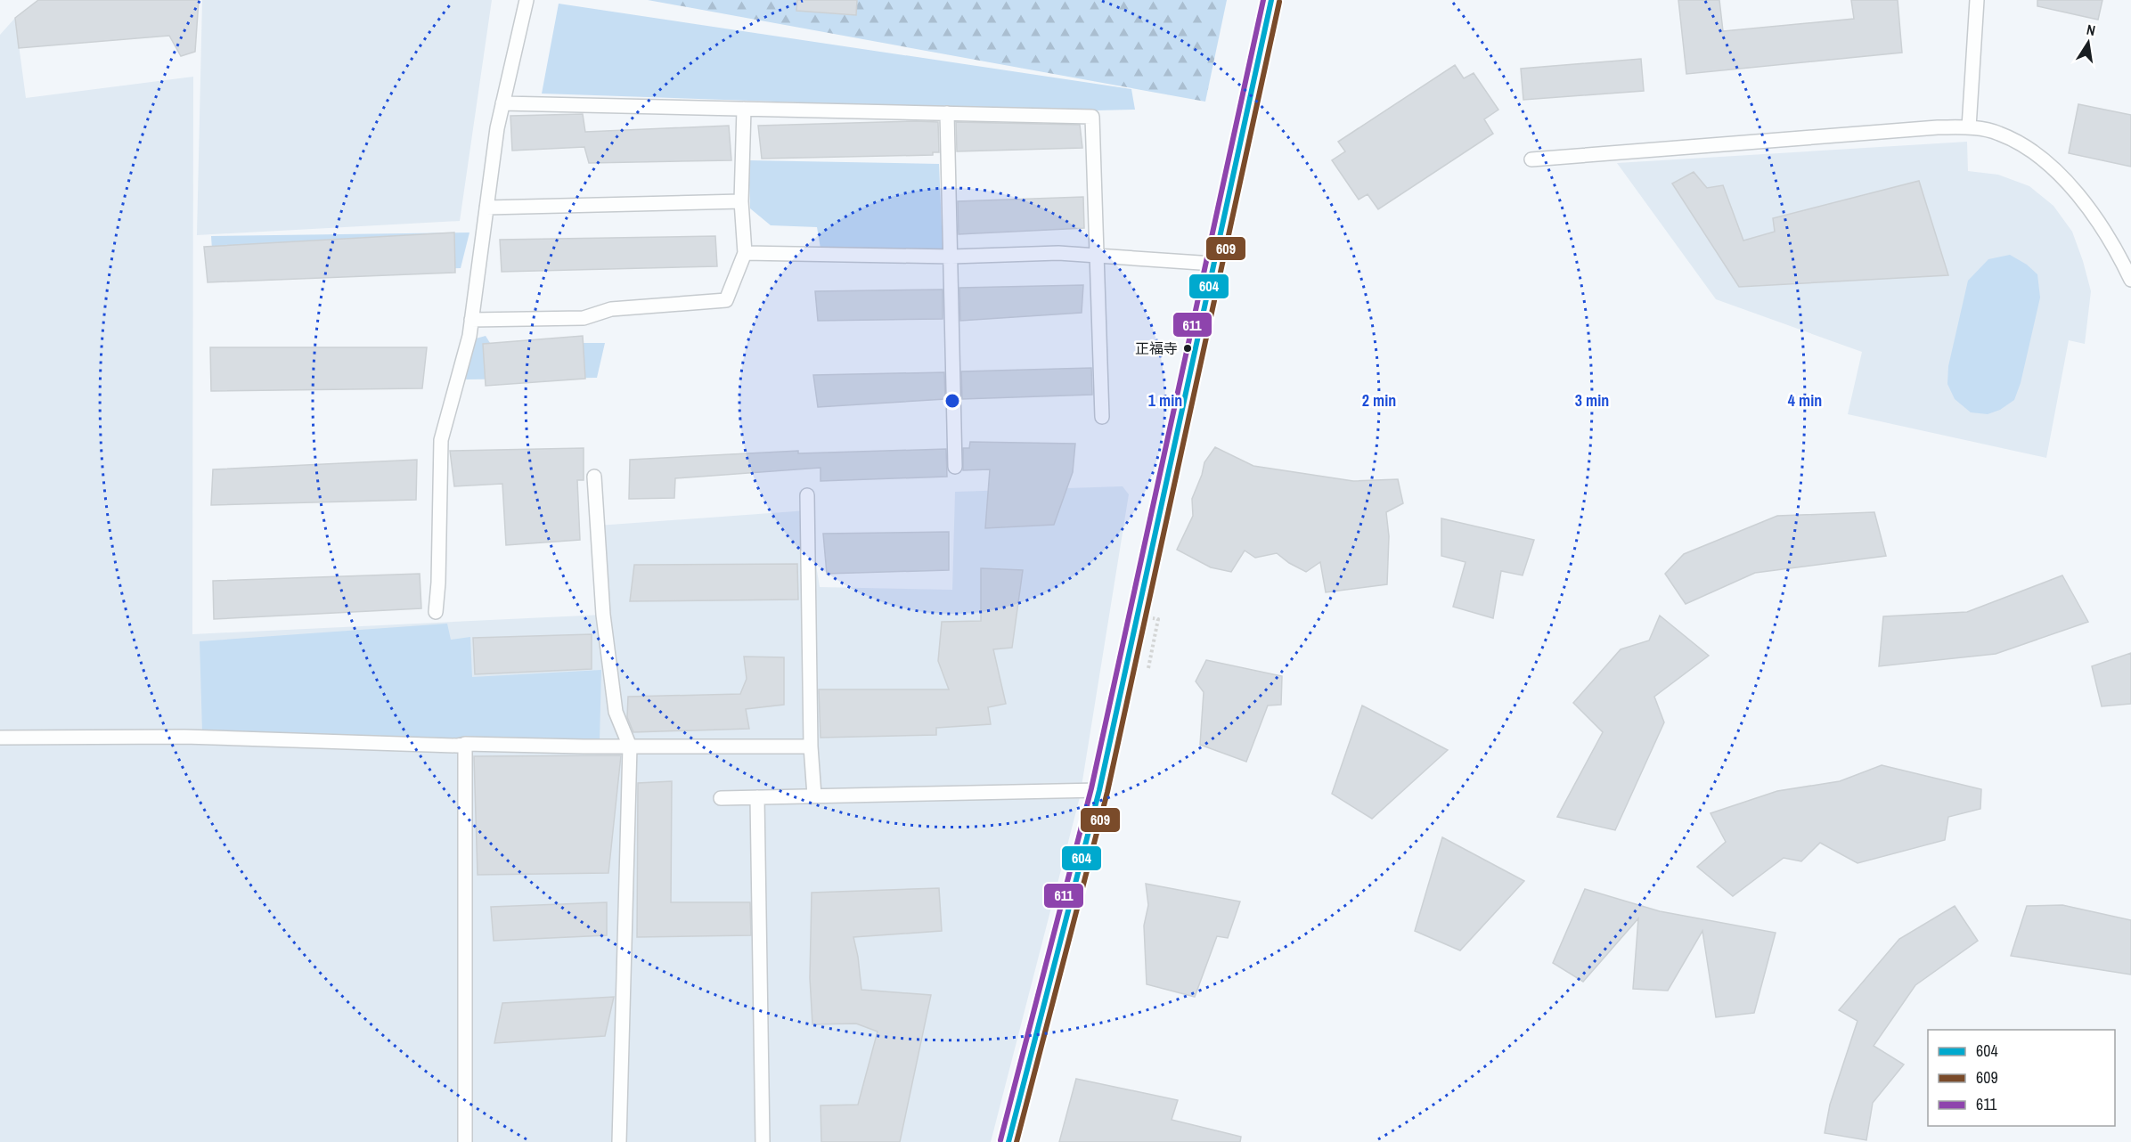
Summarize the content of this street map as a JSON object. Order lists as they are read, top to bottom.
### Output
{
  "places": ["正福寺"],
  "lines": ["transit line 604", "transit line 611", "transit line 609"],
  "legend": ["604", "609", "611"],
  "north": "top",
  "rings": [
    "1 min",
    "2 min",
    "3 min",
    "4 min"
  ]
}
